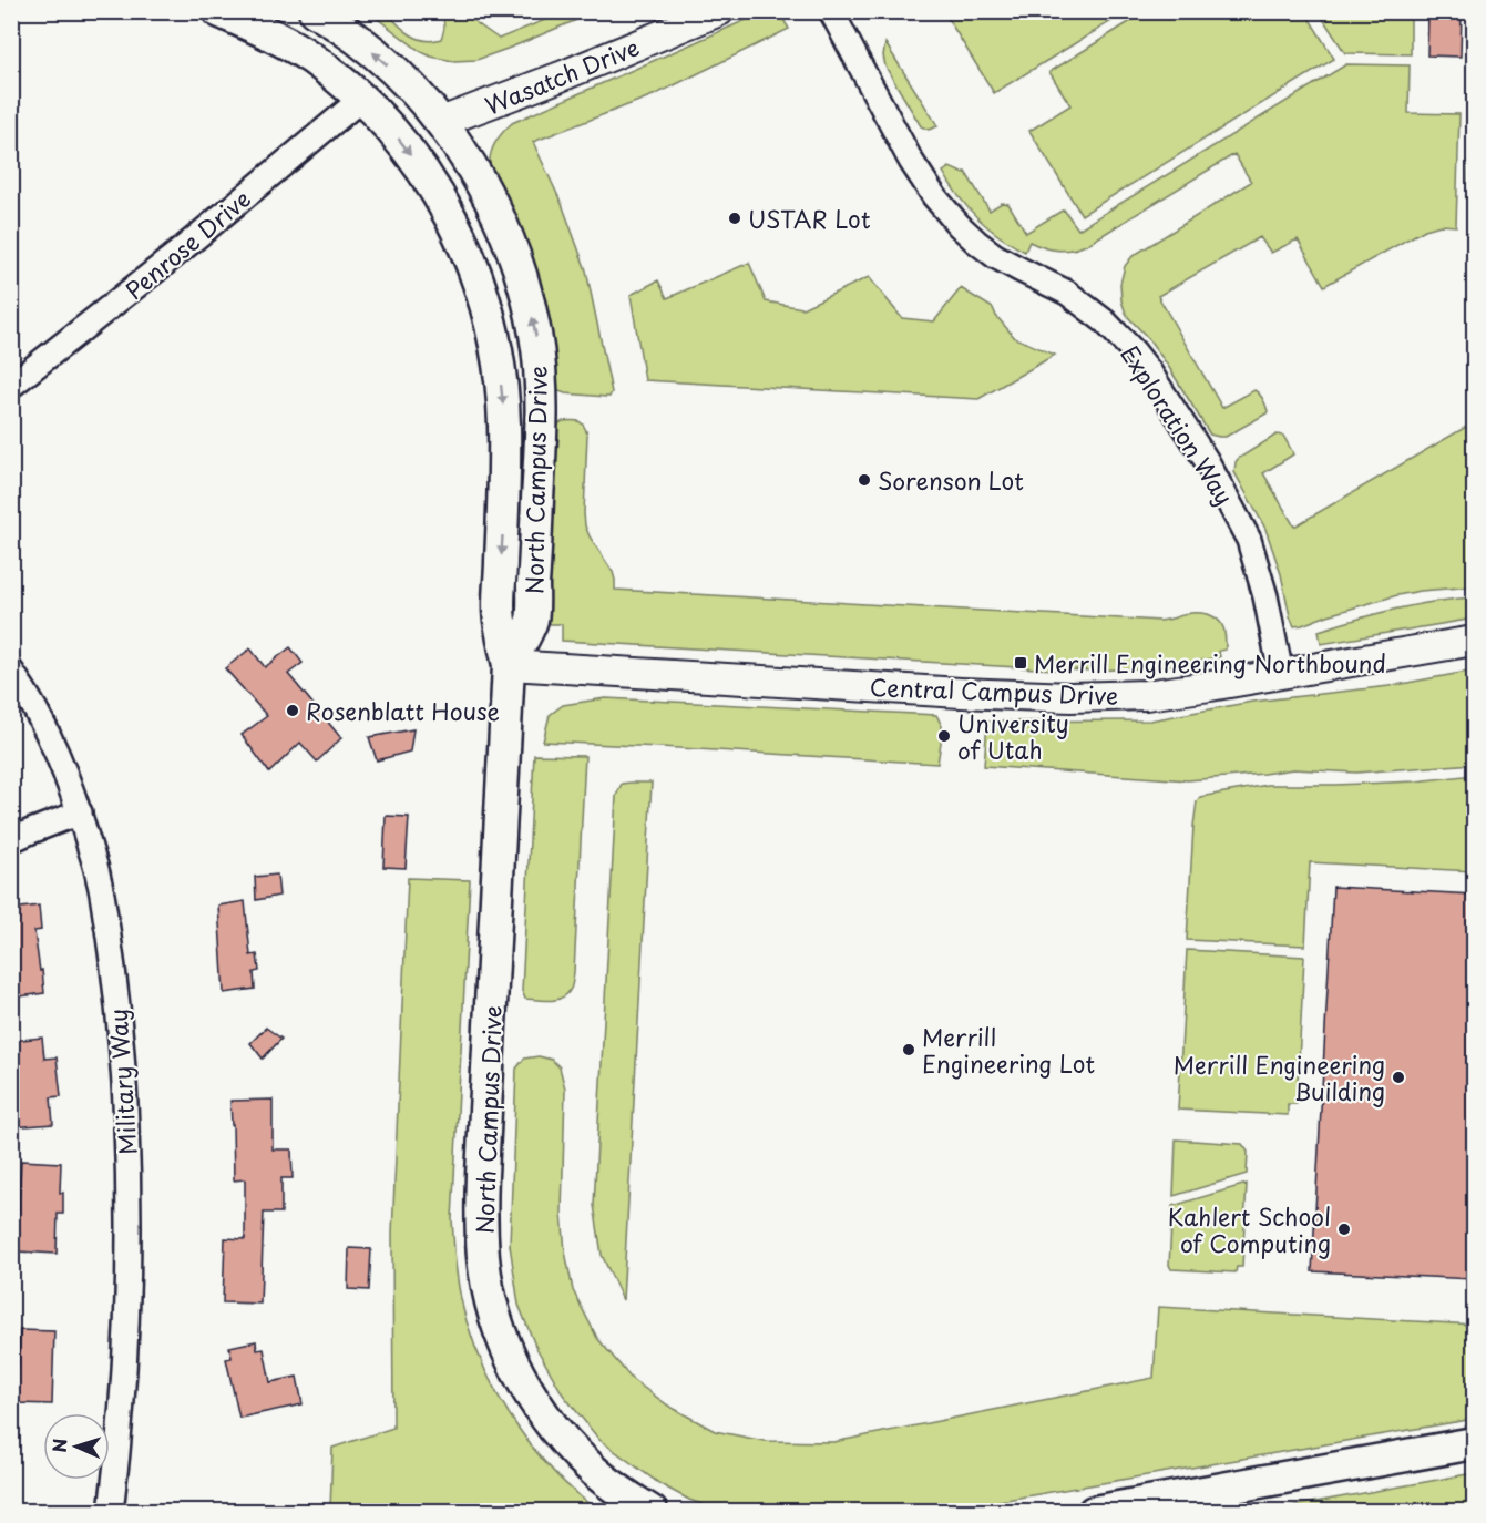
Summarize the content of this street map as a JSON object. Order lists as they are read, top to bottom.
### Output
{
  "streets": {
    "main road": ["North Campus Drive"],
    "street": [
      "Wasatch Drive",
      "Penrose Drive",
      "Exploration Way",
      "Central Campus Drive",
      "Military Way"
    ]
  },
  "crossings": [
    ["Wasatch Drive", "North Campus Drive"],
    ["Penrose Drive", "North Campus Drive"],
    ["Exploration Way", "Central Campus Drive"],
    ["North Campus Drive", "Central Campus Drive"]
  ],
  "places": {
    "other": [
      "USTAR Lot",
      "Sorenson Lot",
      "Rosenblatt House",
      "University of Utah",
      "Merrill Engineering Lot",
      "Merrill Engineering Building",
      "Kahlert School of Computing"
    ],
    "transit": ["Merrill Engineering Northbound"]
  },
  "north": "left"
}
